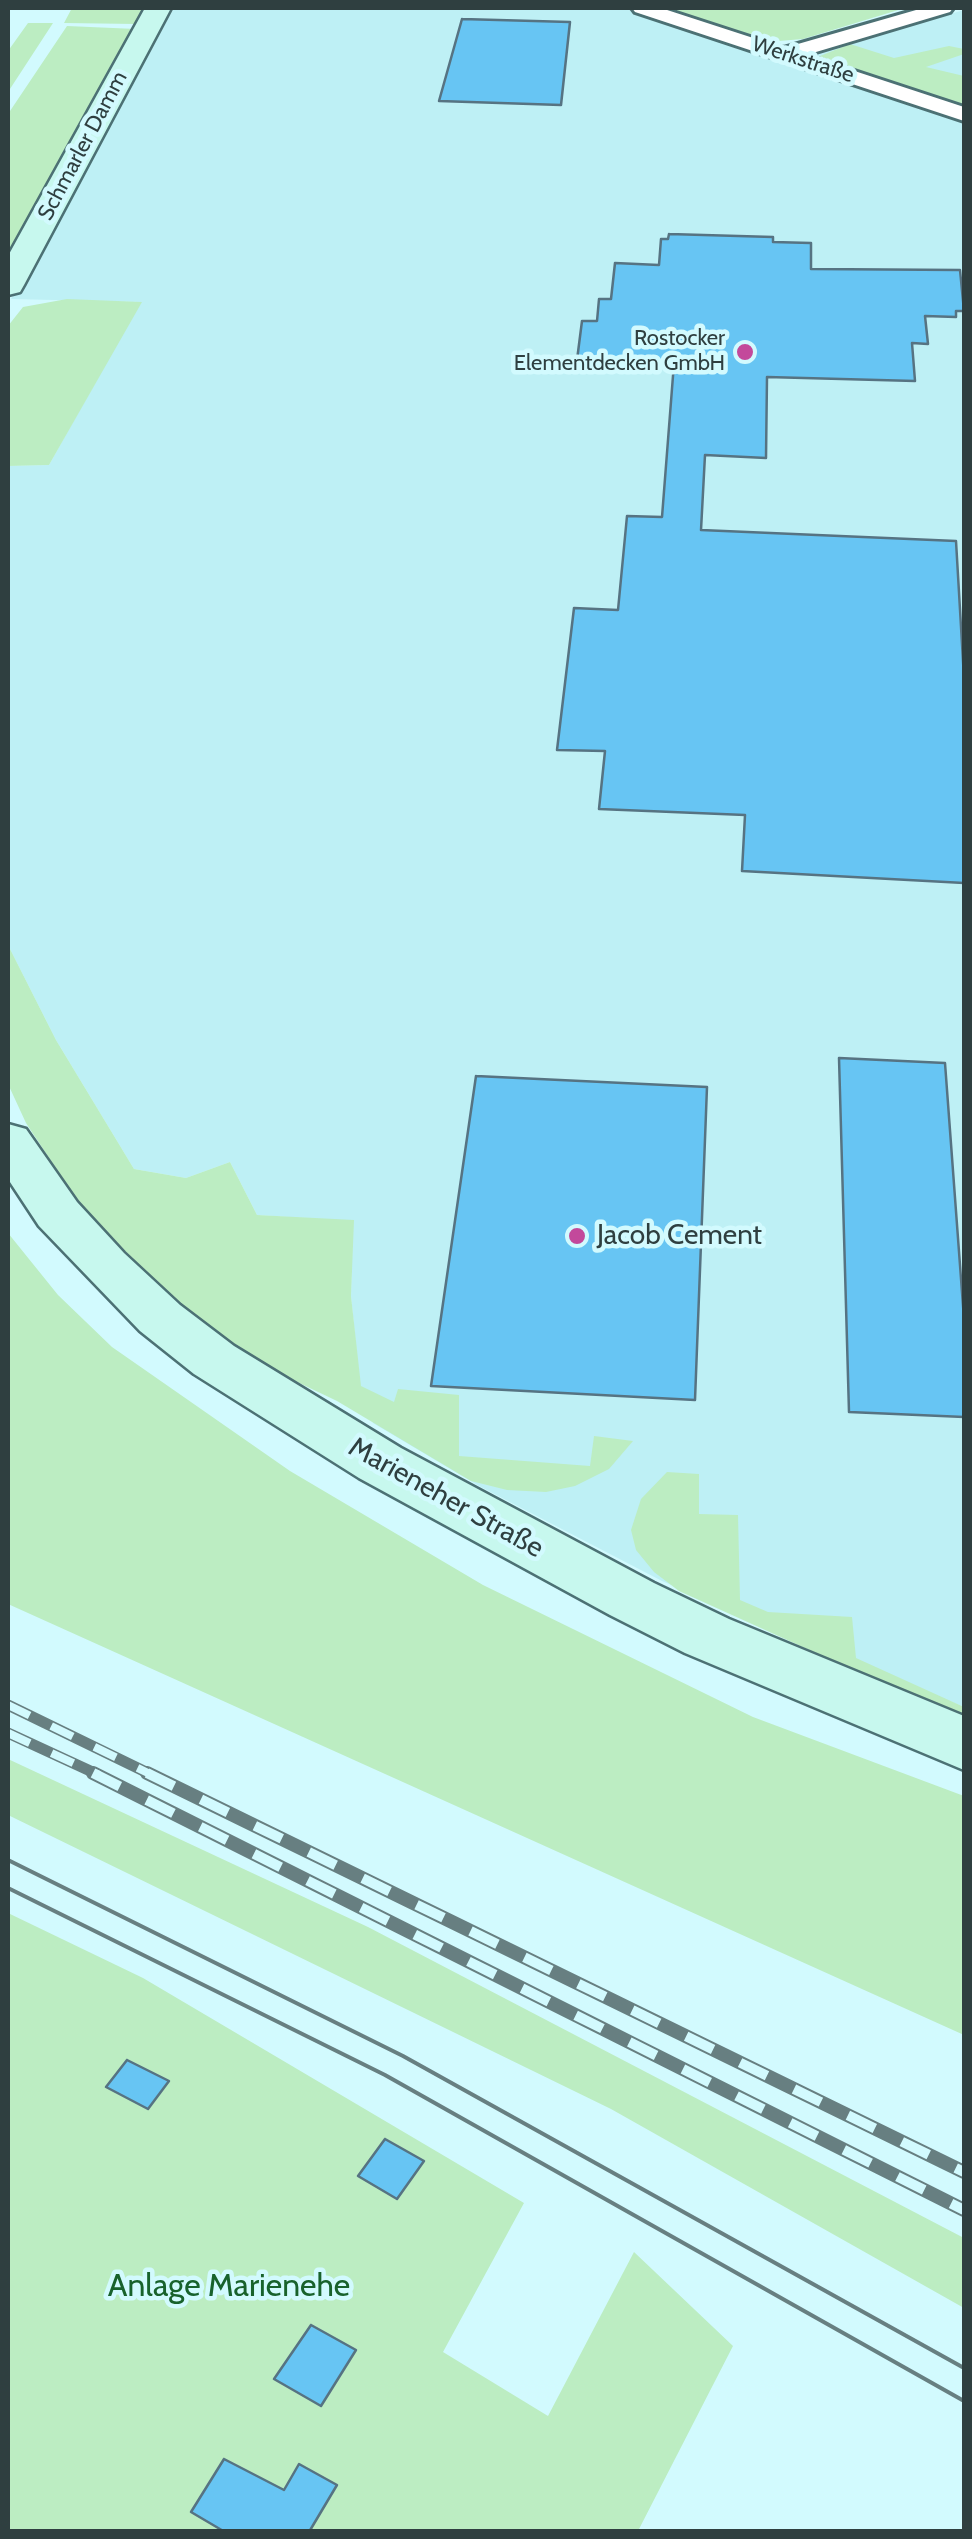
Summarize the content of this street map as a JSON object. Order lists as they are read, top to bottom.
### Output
{
  "streets": {
    "street": ["Werkstraße", "Schmarler Damm", "Marieneher Straße"]
  },
  "parks": ["Anlage Marienehe"],
  "places": ["Rostocker Elementdecken GmbH", "Jacob Cement"]
}
